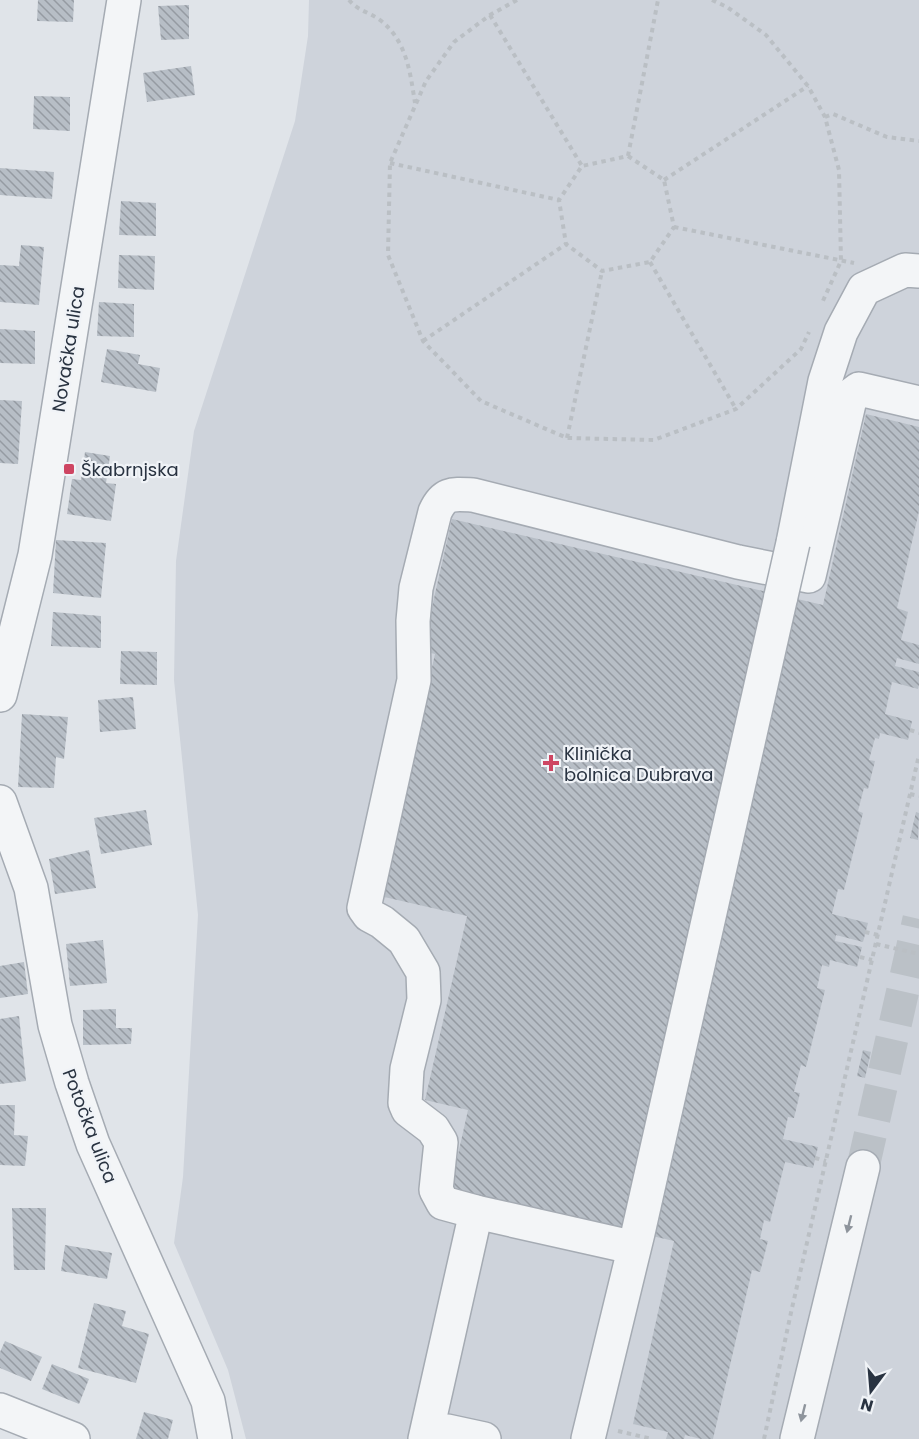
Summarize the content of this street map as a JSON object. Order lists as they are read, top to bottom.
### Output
{
  "streets": {
    "street": ["Novačka ulica", "Potočka ulica"]
  },
  "places": {
    "transit": ["Škabrnjska"],
    "health": ["Klinička bolnica Dubrava"]
  },
  "north": "bottom"
}
